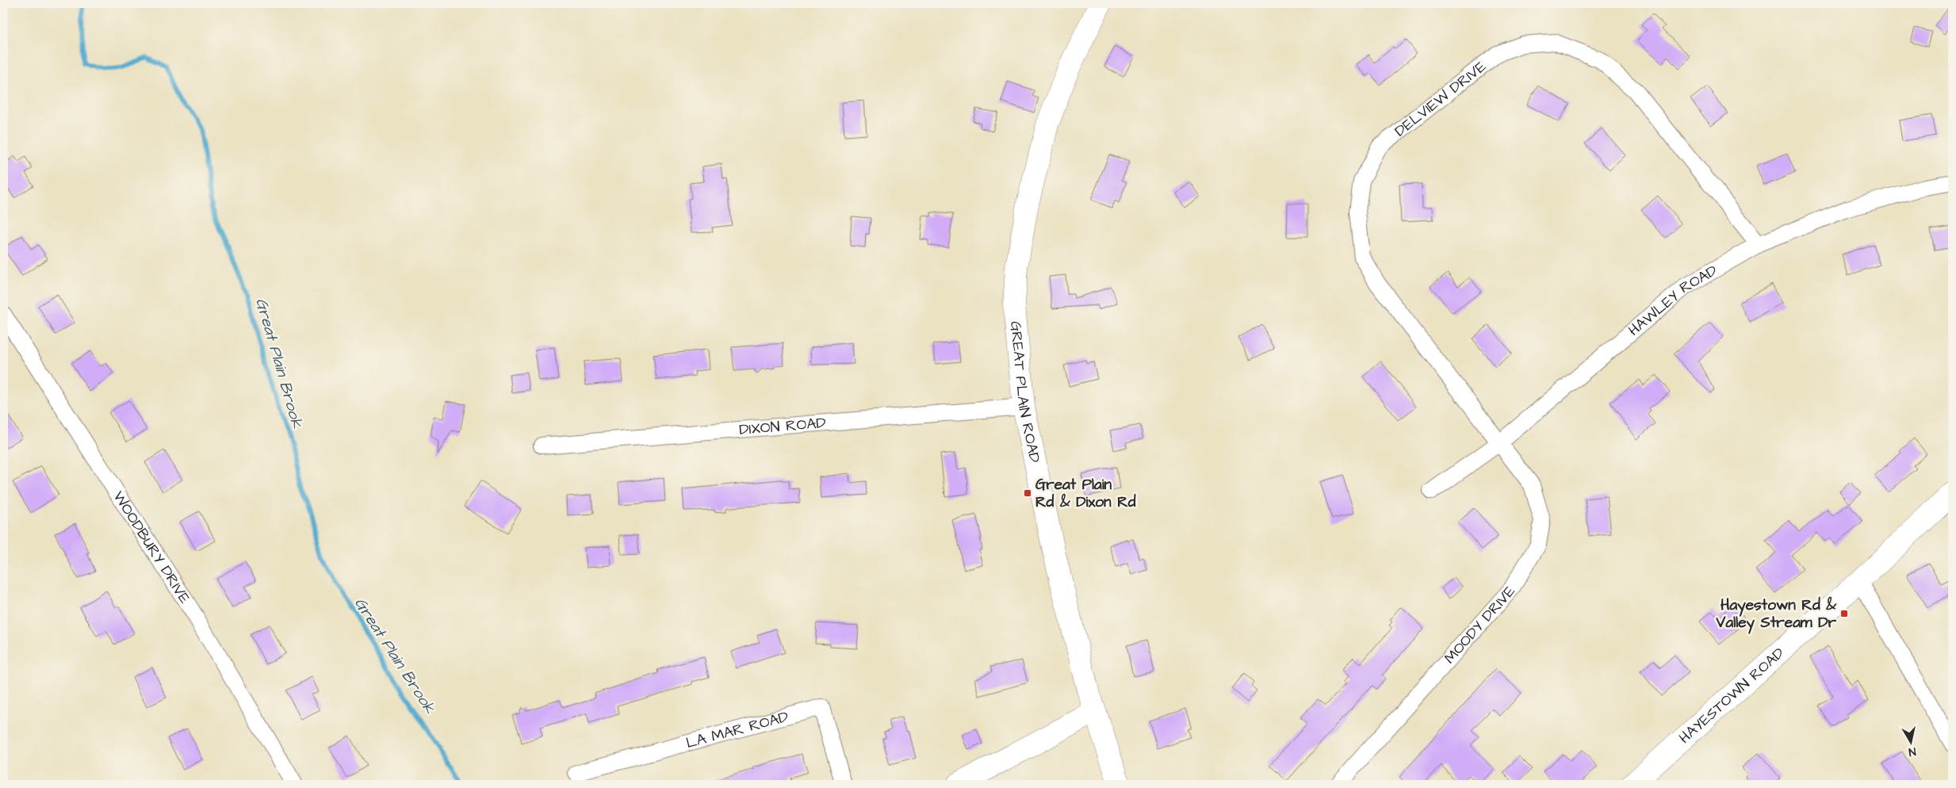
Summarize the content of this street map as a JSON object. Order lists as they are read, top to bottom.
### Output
{
  "streets": {
    "street": [
      "DELVIEW DRIVE",
      "HAWLEY ROAD",
      "GREAT PLAIN ROAD",
      "DIXON ROAD",
      "WOODBURY DRIVE",
      "MOODY DRIVE",
      "HAYESTOWN ROAD",
      "LA MAR ROAD"
    ]
  },
  "crossings": [
    ["DELVIEW DRIVE", "HAWLEY ROAD"],
    ["DELVIEW DRIVE", "MOODY DRIVE"],
    ["HAWLEY ROAD", "MOODY DRIVE"],
    ["GREAT PLAIN ROAD", "DIXON ROAD"]
  ],
  "water": ["Great Plain Brook"],
  "places": {
    "transit": ["Great Plain Rd & Dixon Rd", "Hayestown Rd & Valley Stream Dr"]
  },
  "north": "bottom"
}
